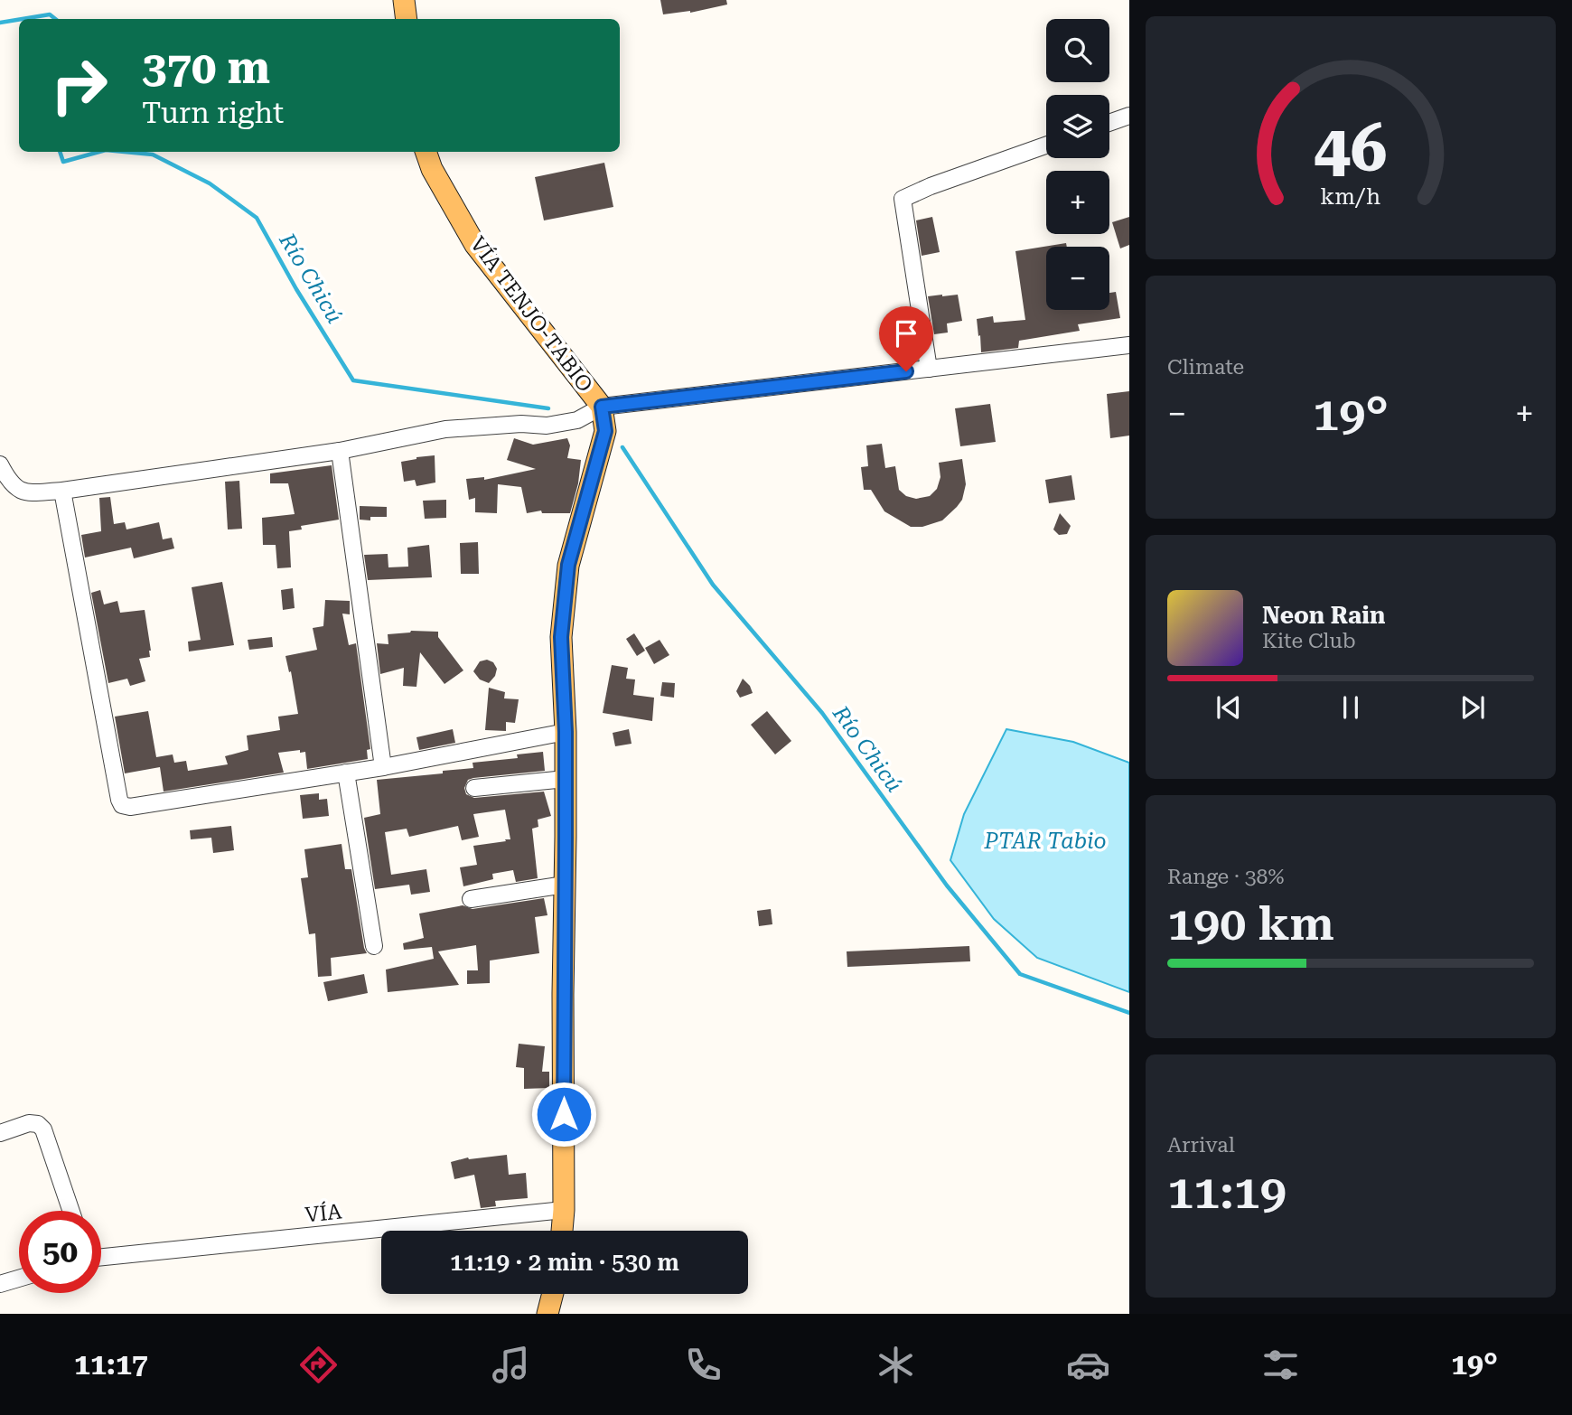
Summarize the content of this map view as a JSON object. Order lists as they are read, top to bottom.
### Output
{
  "streets": {
    "main road": ["VÍA TENJO-TABIO"],
    "street": ["VÍA"]
  },
  "crossings": [
    ["VÍA TENJO-TABIO", "VÍA"]
  ],
  "water": ["Río Chicú", "PTAR Tabio"],
  "page": {
    "map_buttons": ["+", "−"],
    "turn": ["370 m", "Turn right"],
    "tile": [
      "Climate",
      ["Range · 38%", "190 km"],
      ["Arrival", "11:19"]
    ],
    "heat": ["−", "19°", "+"],
    "song": ["Neon Rain", "Kite Club"],
    "limit": "50",
    "trip": "11:19 · 2 min · 530 m",
    "tabs": ["11:17", "19°"],
    "gauge": ["46", "km/h"]
  }
}
